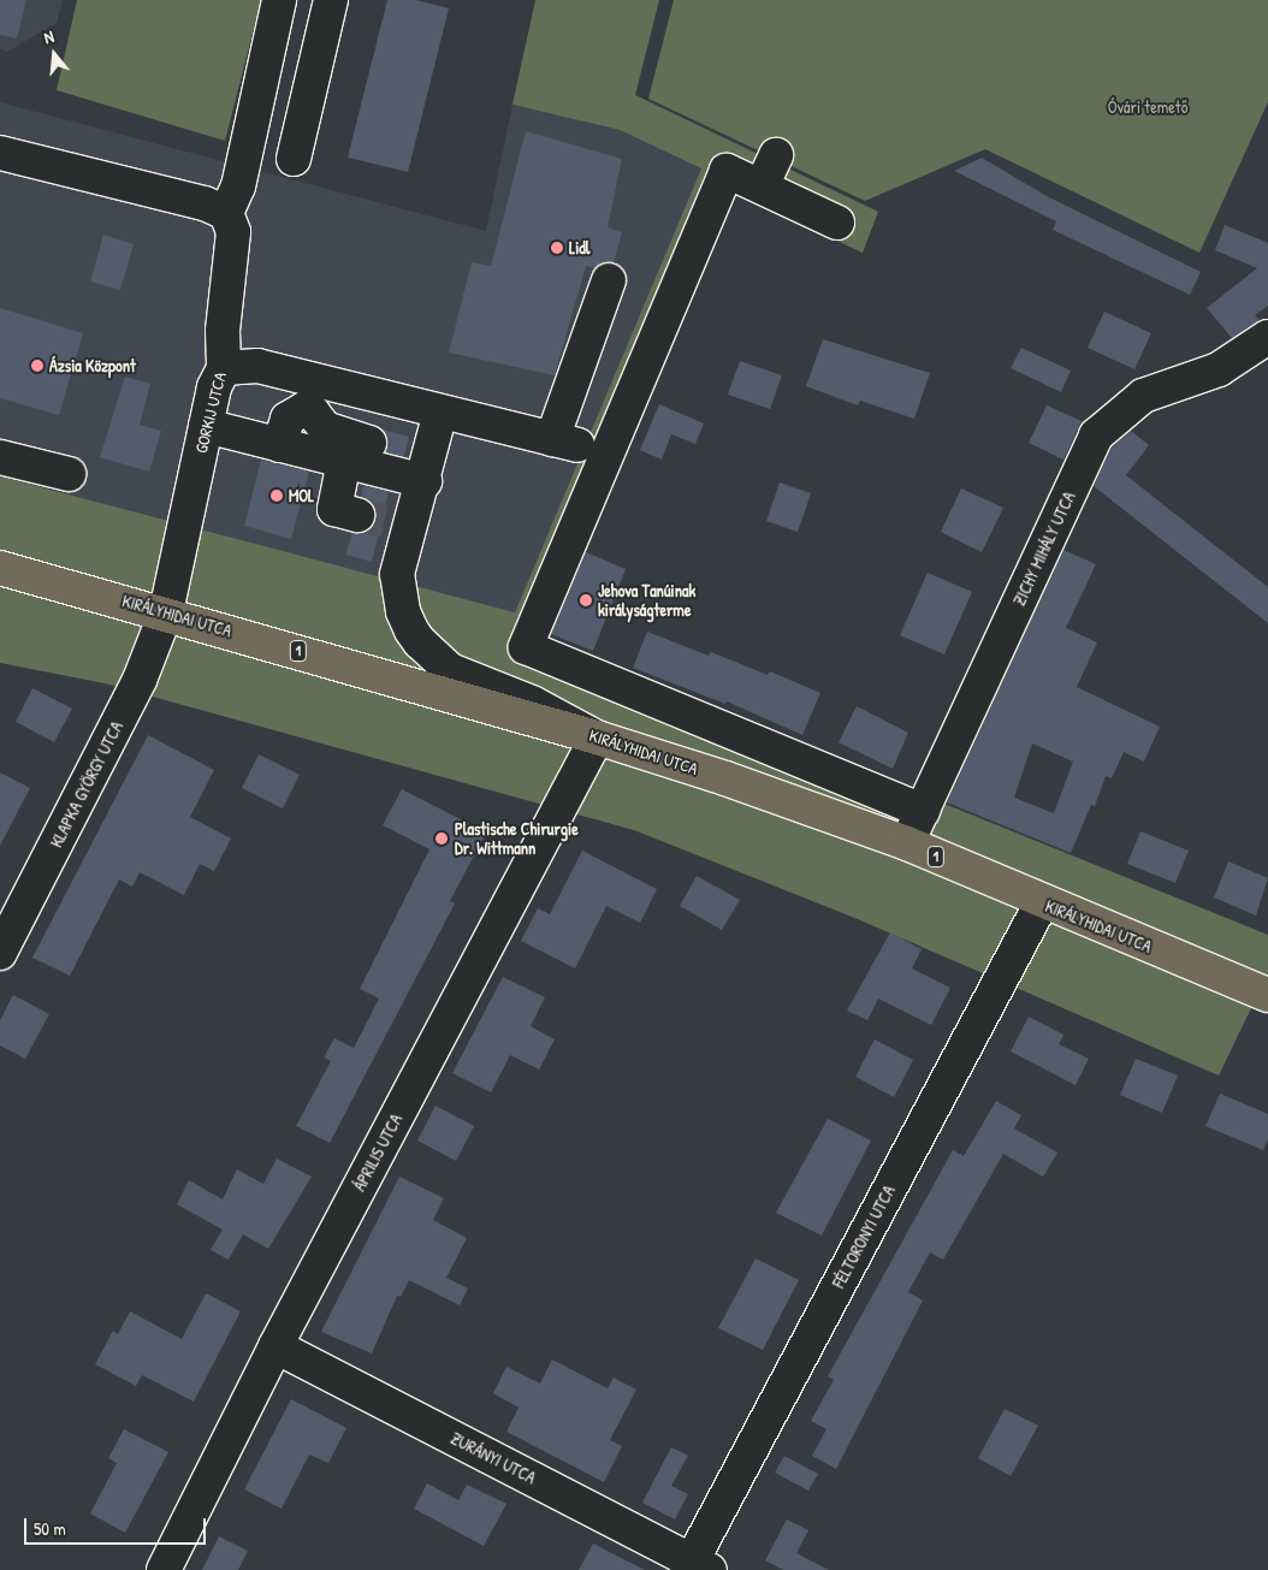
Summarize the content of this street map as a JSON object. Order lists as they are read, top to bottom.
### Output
{
  "streets": {
    "main road": ["KIRÁLYHIDAI UTCA", "1"],
    "street": [
      "GORKIJ UTCA",
      "ZICHY MIHÁLY UTCA",
      "KLAPKA GYÖRGY UTCA",
      "ÁPRILIS UTCA",
      "FÉLTORONYI UTCA",
      "ZURÁNYI UTCA"
    ]
  },
  "crossings": [
    ["GORKIJ UTCA", "KIRÁLYHIDAI UTCA"],
    ["GORKIJ UTCA", "KLAPKA GYÖRGY UTCA"],
    ["ZICHY MIHÁLY UTCA", "KIRÁLYHIDAI UTCA"],
    ["KIRÁLYHIDAI UTCA", "KLAPKA GYÖRGY UTCA"],
    ["KIRÁLYHIDAI UTCA", "ÁPRILIS UTCA"],
    ["KIRÁLYHIDAI UTCA", "FÉLTORONYI UTCA"],
    ["ÁPRILIS UTCA", "ZURÁNYI UTCA"],
    ["FÉLTORONYI UTCA", "ZURÁNYI UTCA"]
  ],
  "parks": ["Óvári temető"],
  "places": [
    "Lidl",
    "Ázsia Központ",
    "MOL",
    "Jehova Tanúinak királyságterme",
    "Plastische Chirurgie Dr. Wittmann"
  ],
  "scale_bar": "50 m",
  "north": "top"
}
